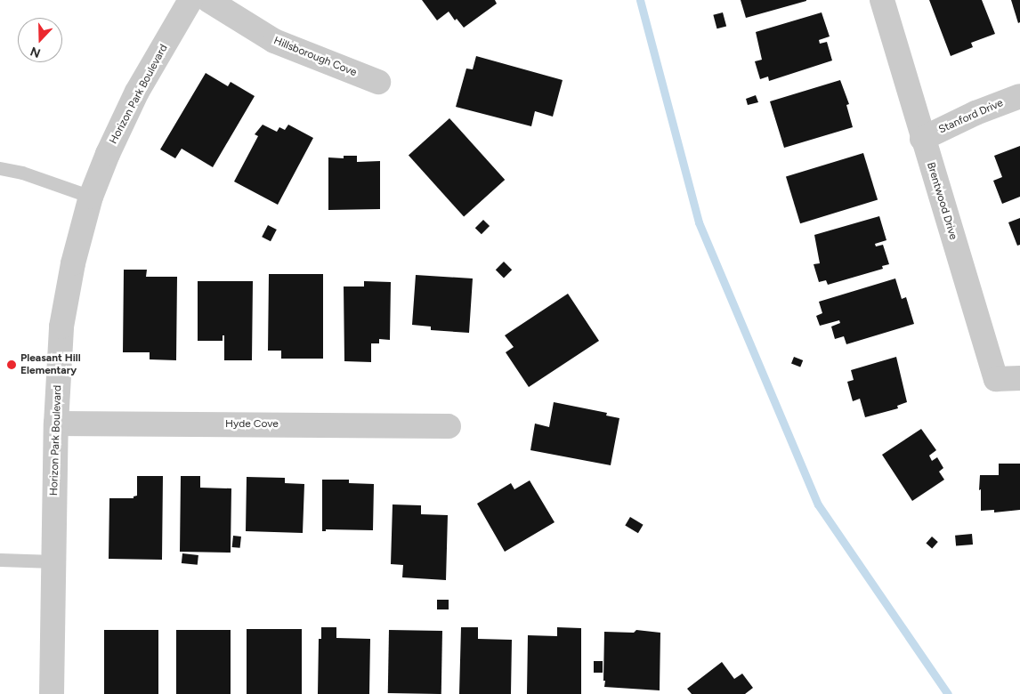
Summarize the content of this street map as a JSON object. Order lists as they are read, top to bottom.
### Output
{
  "streets": {
    "street": [
      "Hillsborough Cove",
      "Horizon Park Boulevard",
      "Stanford Drive",
      "Brentwood Drive",
      "Hyde Cove"
    ]
  },
  "crossings": [
    ["Horizon Park Boulevard", "Hyde Cove"],
    ["Stanford Drive", "Brentwood Drive"]
  ],
  "places": ["Pleasant Hill Elementary"],
  "north": "bottom"
}
